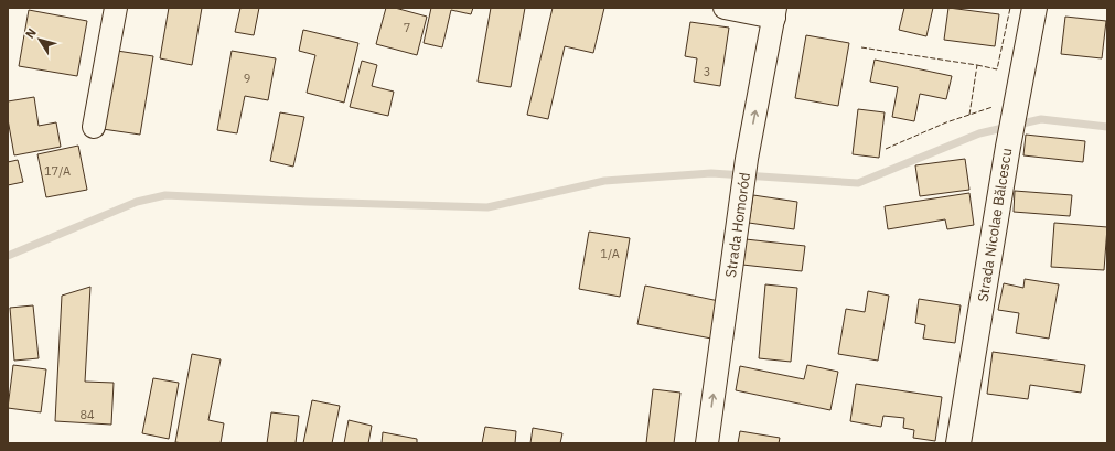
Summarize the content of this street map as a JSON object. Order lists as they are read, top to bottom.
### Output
{
  "streets": {
    "main road": ["Strada Nicolae Bălcescu"],
    "street": ["Strada Homoród"]
  },
  "one_way": ["Strada Homoród"],
  "house_numbers": [
    "7",
    "3",
    "9",
    "17/A",
    "1/A",
    "84"
  ],
  "north": "top left"
}
